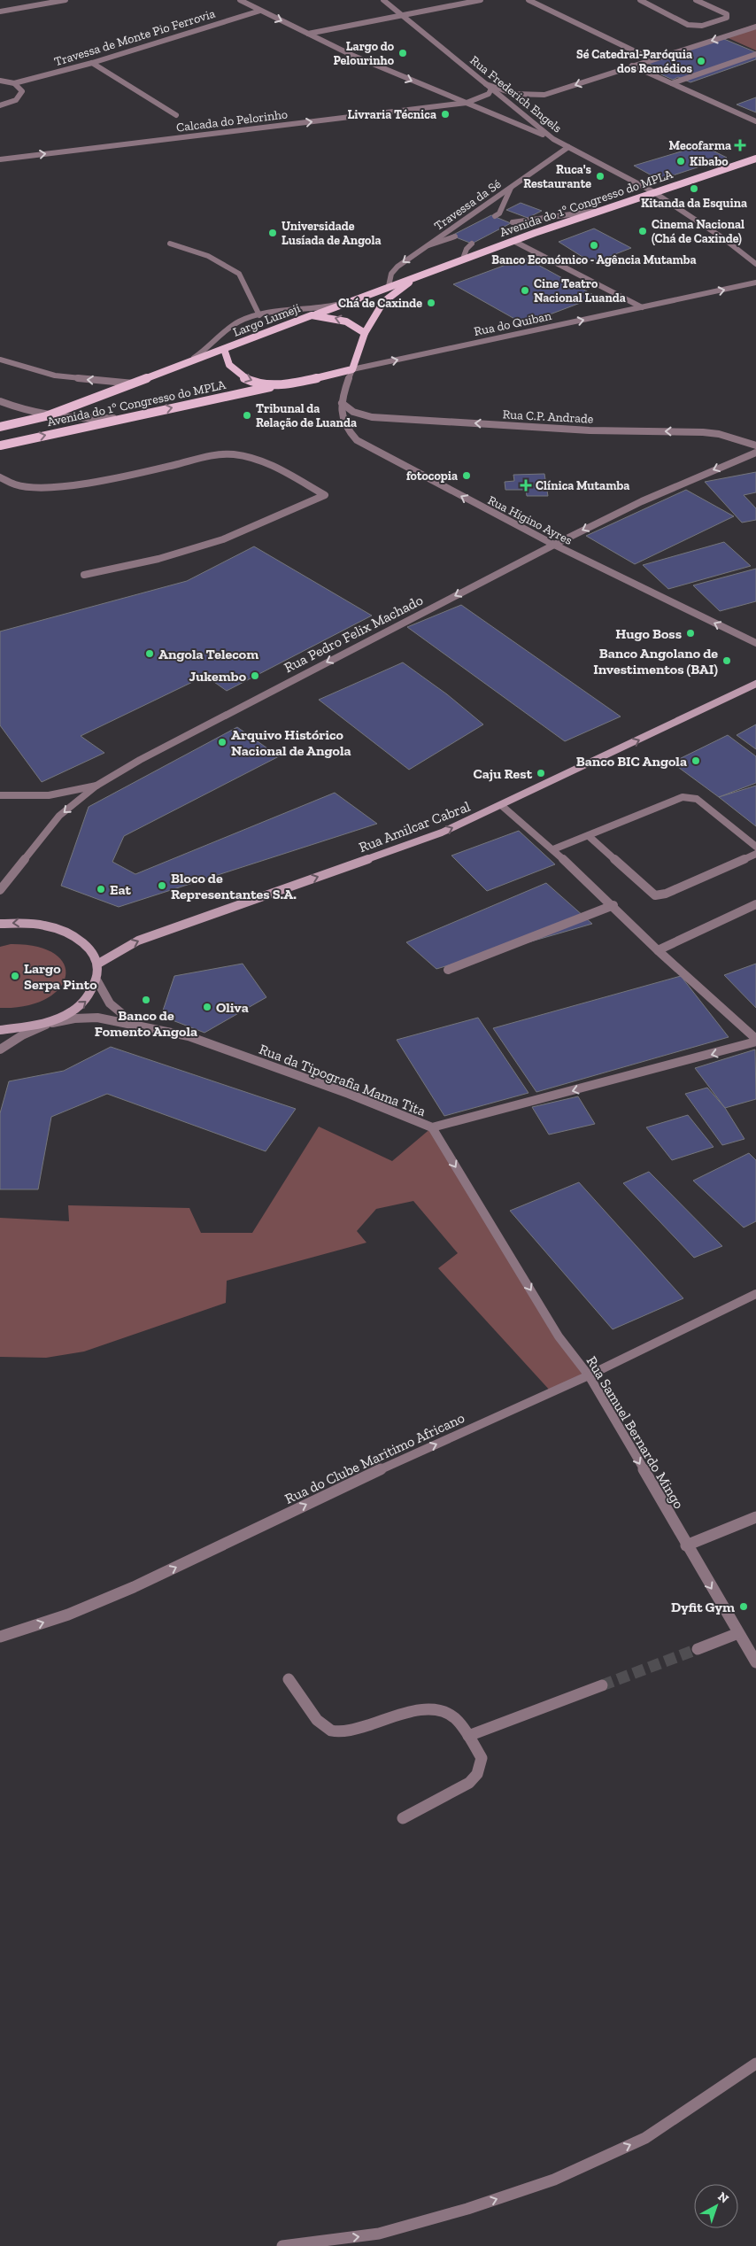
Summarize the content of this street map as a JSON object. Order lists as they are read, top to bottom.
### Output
{
  "streets": {
    "main road": ["Avenida do 1º Congresso do MPLA", "Largo Lumeji", "Rua Amilcar Cabral"],
    "street": [
      "Travessa de Monte Pio Ferrovia",
      "Rua Frederich Engels",
      "Calcada do Pelorinho",
      "Travessa da Sé",
      "Rua do Quiban",
      "Rua C.P. Andrade",
      "Rua Higino Ayres",
      "Rua Pedro Felix Machado",
      "Rua da Tipografia Mama Tita",
      "Rua Samuel Bernardo Mingo",
      "Rua do Clube Maritimo Africano"
    ]
  },
  "crossings": [
    ["Rua Frederich Engels", "Avenida do 1º Congresso do MPLA"],
    ["Rua Frederich Engels", "Travessa da Sé"],
    ["Avenida do 1º Congresso do MPLA", "Travessa da Sé"],
    ["Avenida do 1º Congresso do MPLA", "Largo Lumeji"],
    ["Largo Lumeji", "Rua do Quiban"],
    ["Largo Lumeji", "Rua Higino Ayres"],
    ["Rua do Quiban", "Rua Higino Ayres"],
    ["Rua C.P. Andrade", "Rua Higino Ayres"],
    ["Rua Higino Ayres", "Rua Pedro Felix Machado"],
    ["Rua da Tipografia Mama Tita", "Rua Samuel Bernardo Mingo"],
    ["Rua Samuel Bernardo Mingo", "Rua do Clube Maritimo Africano"]
  ],
  "one_way": [
    "Calcada do Pelorinho",
    "Rua do Quiban",
    "Rua C.P. Andrade",
    "Rua Higino Ayres",
    "Rua Pedro Felix Machado",
    "Rua Amilcar Cabral",
    "Rua da Tipografia Mama Tita",
    "Rua Samuel Bernardo Mingo",
    "Rua do Clube Maritimo Africano"
  ],
  "places": {
    "other": [
      "Largo do Pelourinho",
      "Sé Catedral-Paróquia dos Remédios",
      "Livraria Técnica",
      "Kibabo",
      "Ruca's Restaurante",
      "Kitanda da Esquina",
      "Cinema Nacional (Chá de Caxinde)",
      "Universidade Lusíada de Angola",
      "Banco Económico - Agência Mutamba",
      "Cine Teatro Nacional Luanda",
      "Chá de Caxinde",
      "Tribunal da Relação de Luanda",
      "fotocopia",
      "Hugo Boss",
      "Angola Telecom",
      "Banco Angolano de Investimentos (BAI)",
      "Jukembo",
      "Arquivo Histórico Nacional de Angola",
      "Banco BIC Angola",
      "Caju Rest",
      "Bloco de Representantes S.A.",
      "Eat",
      "Largo Serpa Pinto",
      "Banco de Fomento Angola",
      "Oliva",
      "Dyfit Gym"
    ],
    "health": ["Mecofarma", "Clínica Mutamba"]
  },
  "north": "top right"
}
